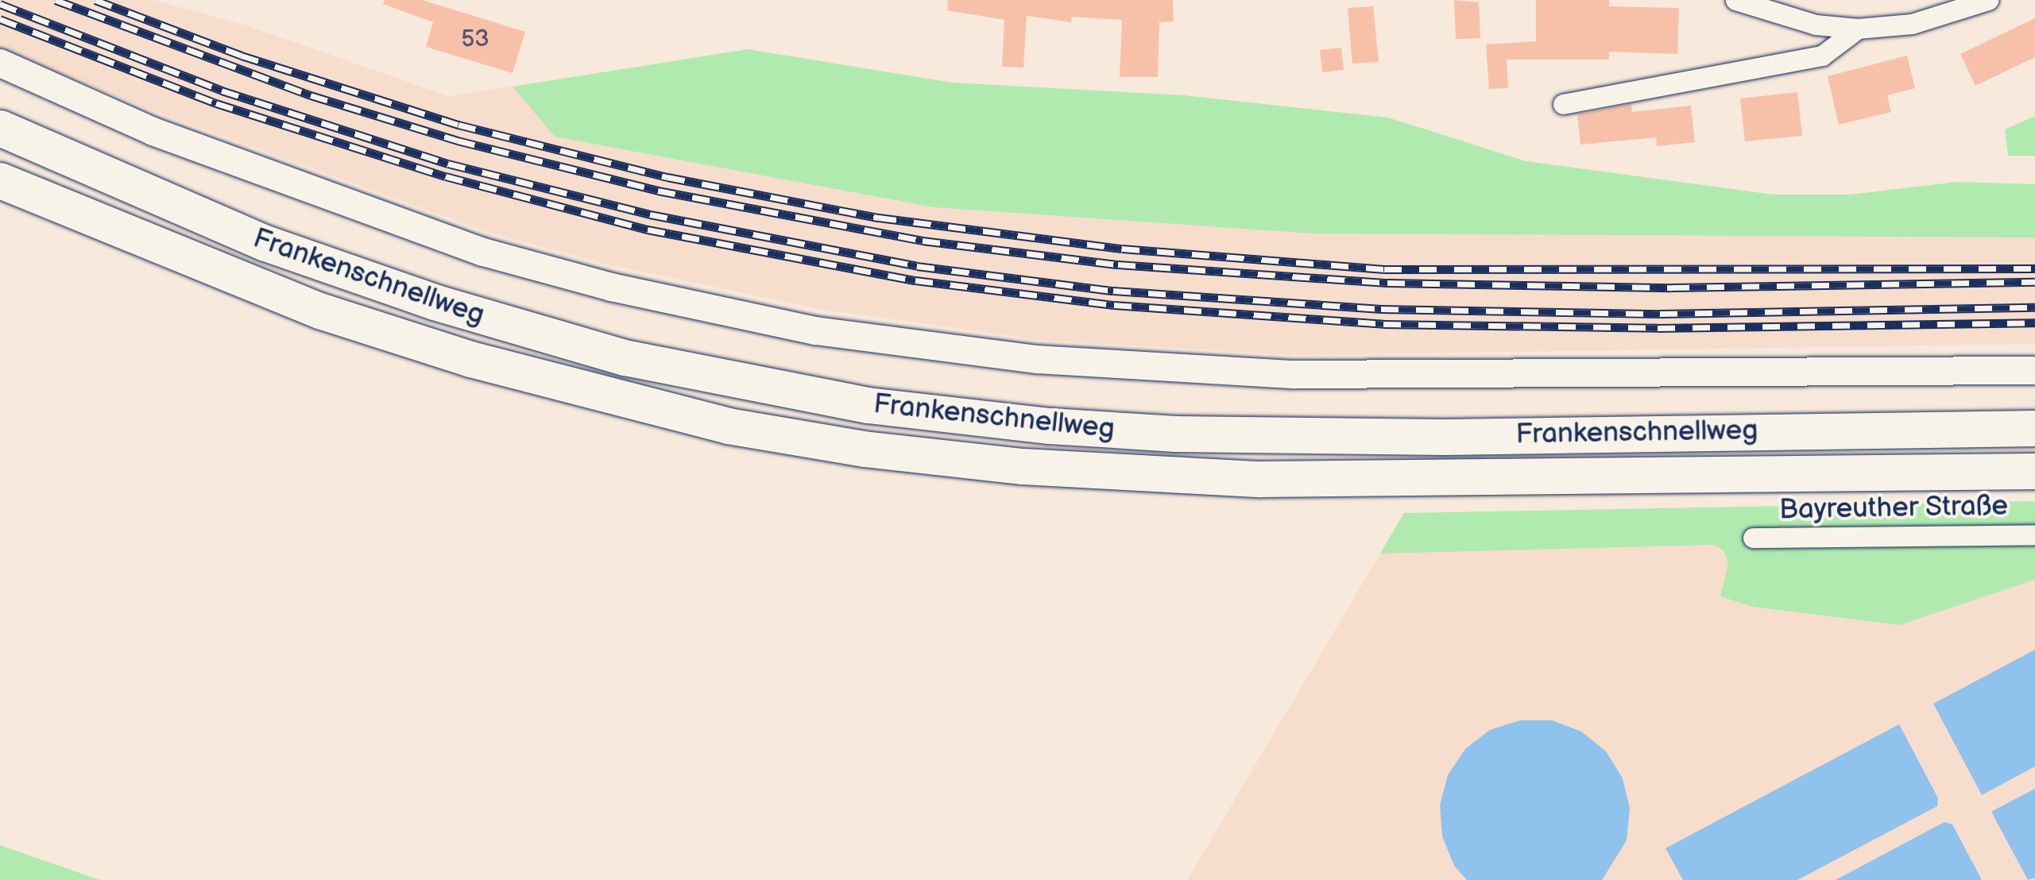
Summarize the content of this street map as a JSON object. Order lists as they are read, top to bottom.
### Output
{
  "streets": {
    "highway": ["Frankenschnellweg"],
    "street": ["Bayreuther Straße"]
  },
  "house_numbers": ["53"]
}
